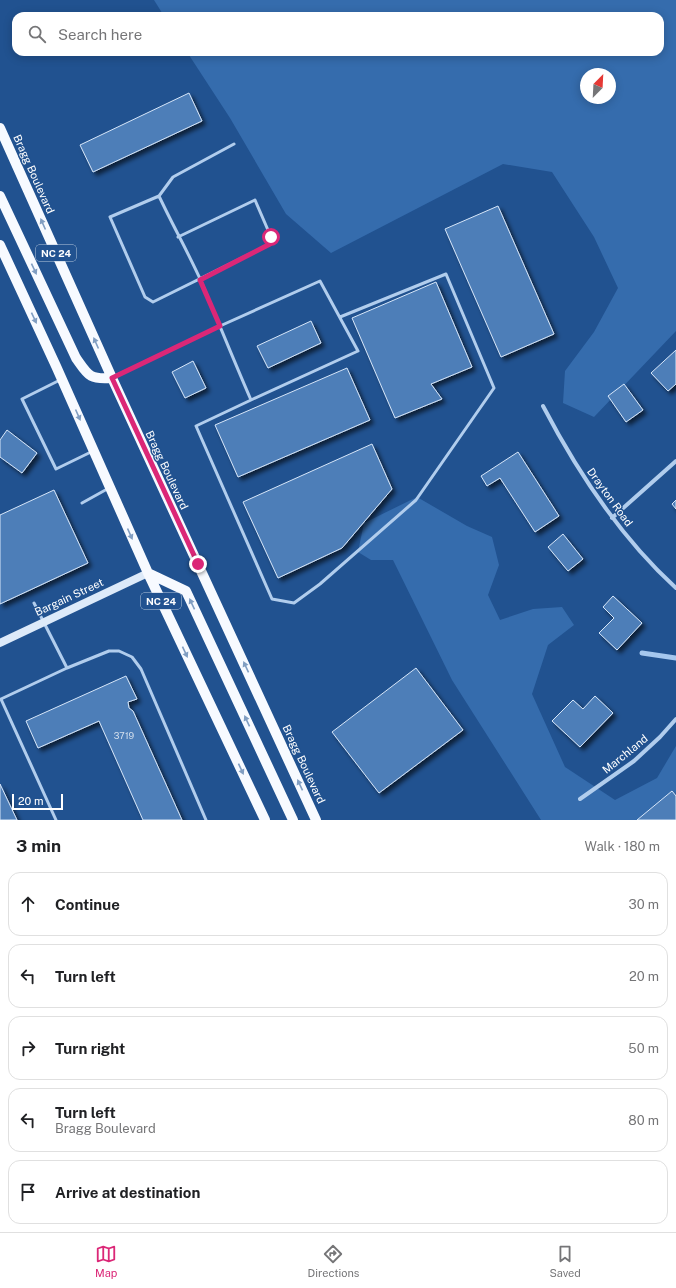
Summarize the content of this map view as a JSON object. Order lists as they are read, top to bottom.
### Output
{
  "streets": {
    "main road": ["Bragg Boulevard", "NC 24"],
    "street": ["Drayton Road", "Bargain Street", "Marchland"]
  },
  "crossings": [
    ["NC 24", "Bargain Street"]
  ],
  "house_numbers": ["3719"],
  "scale_bar": "20 m",
  "north": "top right",
  "page": {
    "search": "Search here",
    "scale": "20 m",
    "heading": ["3 min", "Walk · 180 m"],
    "list": [
      ["Continue", "30 m"],
      ["Turn left", "20 m"],
      ["Turn right", "50 m"],
      ["Turn left", "Bragg Boulevard", "80 m"],
      "Arrive at destination"
    ],
    "nav": ["Map", "Directions", "Saved"]
  }
}
